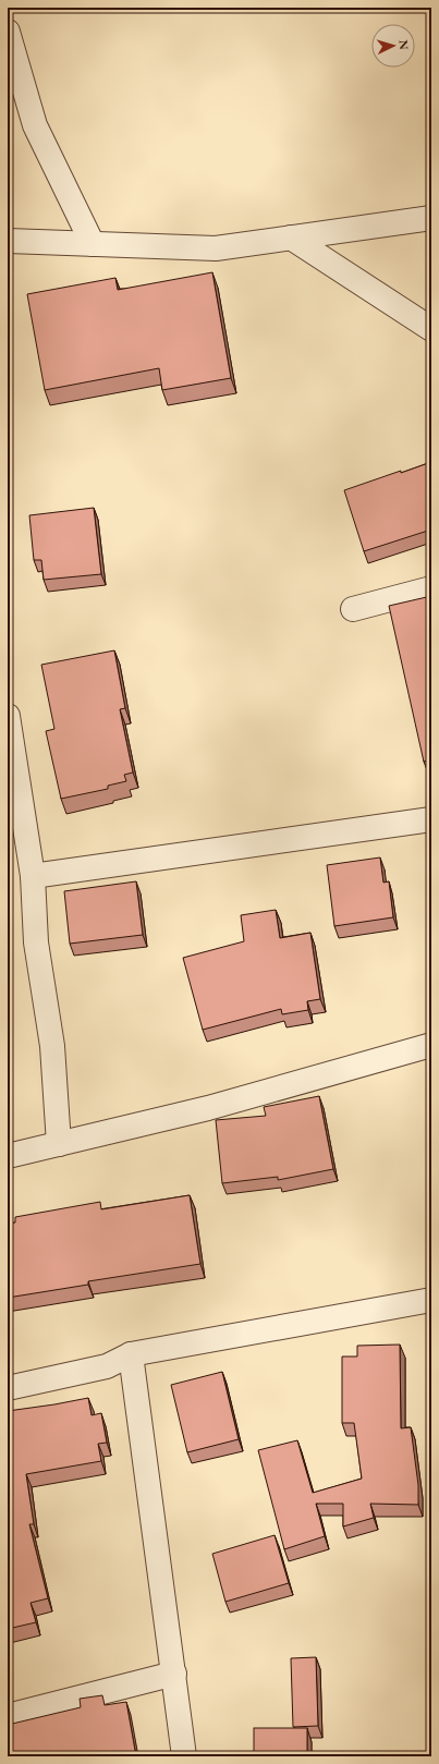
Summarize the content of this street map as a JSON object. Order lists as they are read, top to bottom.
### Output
{
  "north": "right"
}
